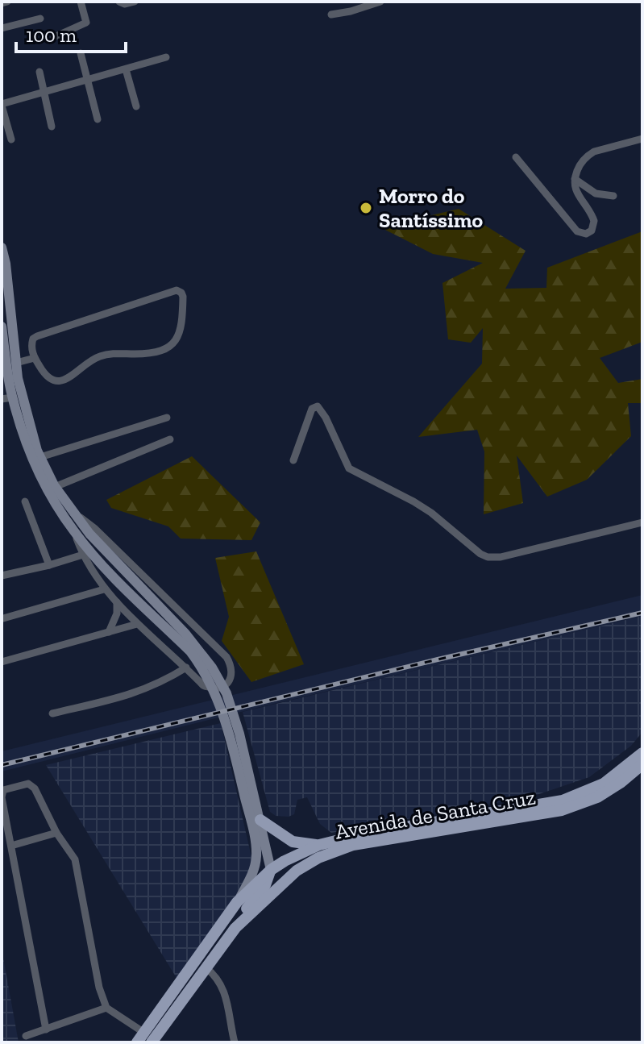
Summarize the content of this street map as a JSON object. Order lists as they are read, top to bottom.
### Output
{
  "streets": {
    "main road": ["Avenida de Santa Cruz"]
  },
  "places": ["Morro do Santíssimo"],
  "scale_bar": "100 m"
}
